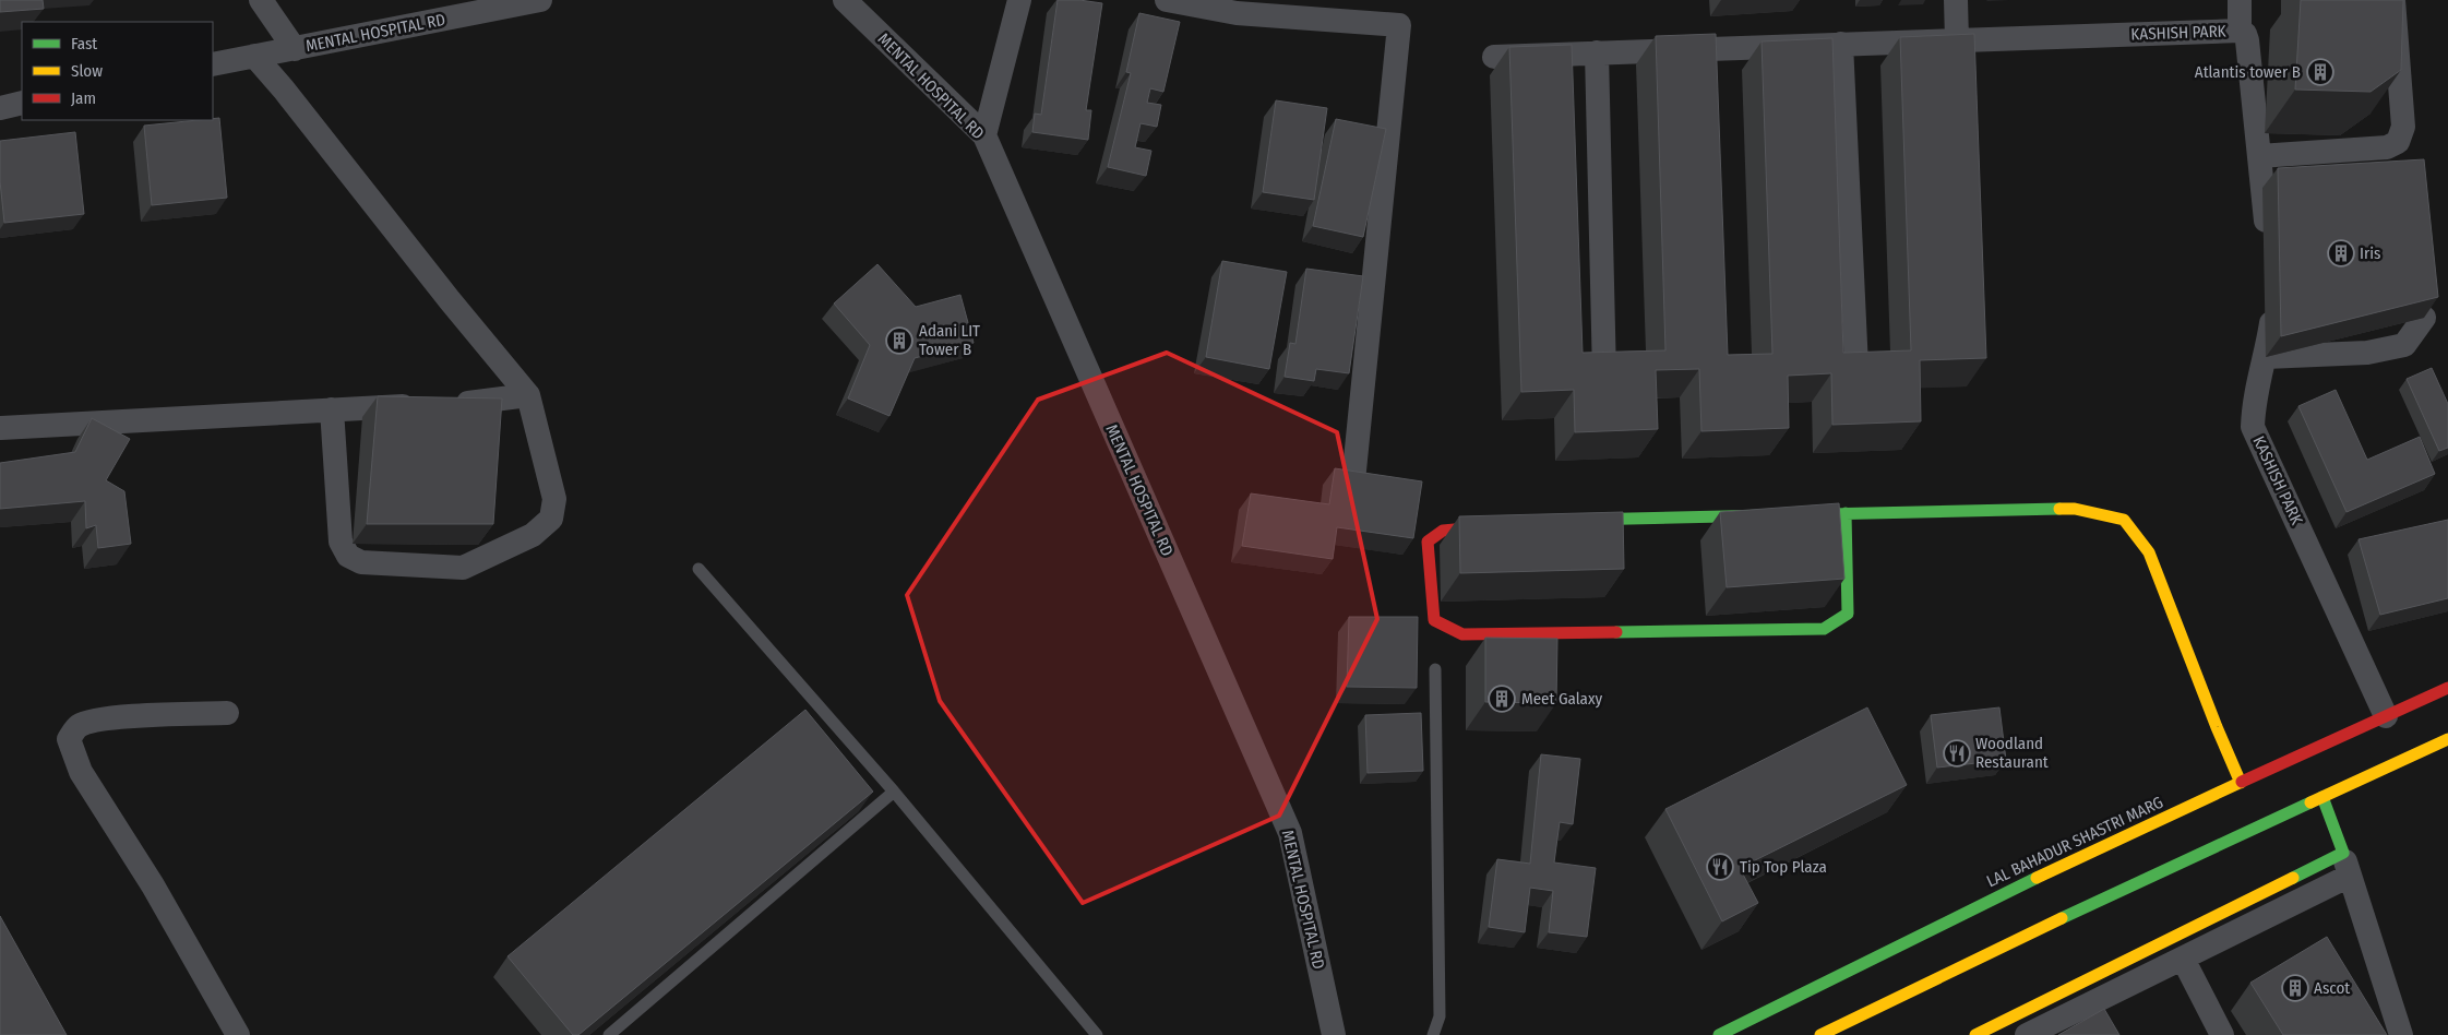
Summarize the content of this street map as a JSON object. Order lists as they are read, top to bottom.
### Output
{
  "streets": {
    "street": ["MENTAL HOSPITAL RD", "KASHISH PARK", "LAL BAHADUR SHASTRI MARG"]
  },
  "crossings": [
    ["KASHISH PARK", "LAL BAHADUR SHASTRI MARG"]
  ],
  "places": {
    "building": [
      "Atlantis tower B",
      "Iris",
      "Adani LIT Tower B",
      "Meet Galaxy",
      "Ascot"
    ],
    "restaurant": ["Woodland Restaurant", "Tip Top Plaza"]
  },
  "legend": ["Fast", "Slow", "Jam"]
}
